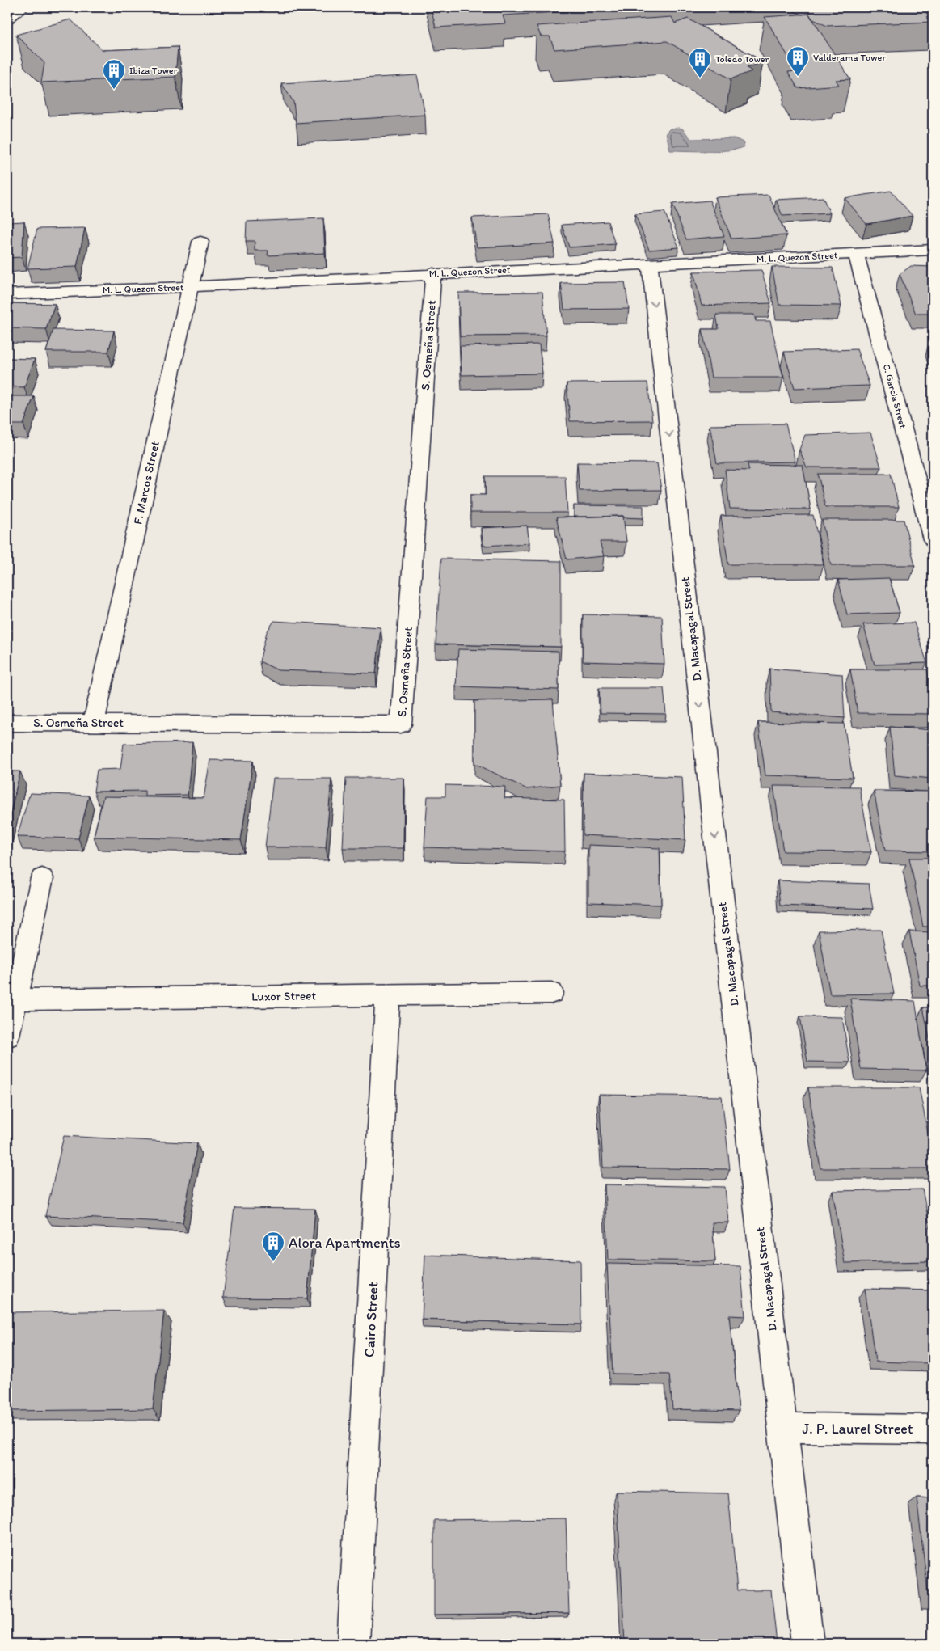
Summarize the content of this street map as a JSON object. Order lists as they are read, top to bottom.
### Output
{
  "streets": {
    "street": [
      "M. L. Quezon Street",
      "S. Osmeña Street",
      "C. Garcia Street",
      "F. Marcos Street",
      "D. Macapagal Street",
      "Luxor Street",
      "Cairo Street",
      "J. P. Laurel Street"
    ]
  },
  "crossings": [
    ["M. L. Quezon Street", "S. Osmeña Street"],
    ["M. L. Quezon Street", "C. Garcia Street"],
    ["M. L. Quezon Street", "F. Marcos Street"],
    ["M. L. Quezon Street", "D. Macapagal Street"],
    ["S. Osmeña Street", "F. Marcos Street"],
    ["D. Macapagal Street", "J. P. Laurel Street"],
    ["Luxor Street", "Cairo Street"]
  ],
  "one_way": ["D. Macapagal Street"],
  "places": {
    "building": [
      "Valderama Tower",
      "Toledo Tower",
      "Ibiza Tower",
      "Alora Apartments"
    ]
  }
}
